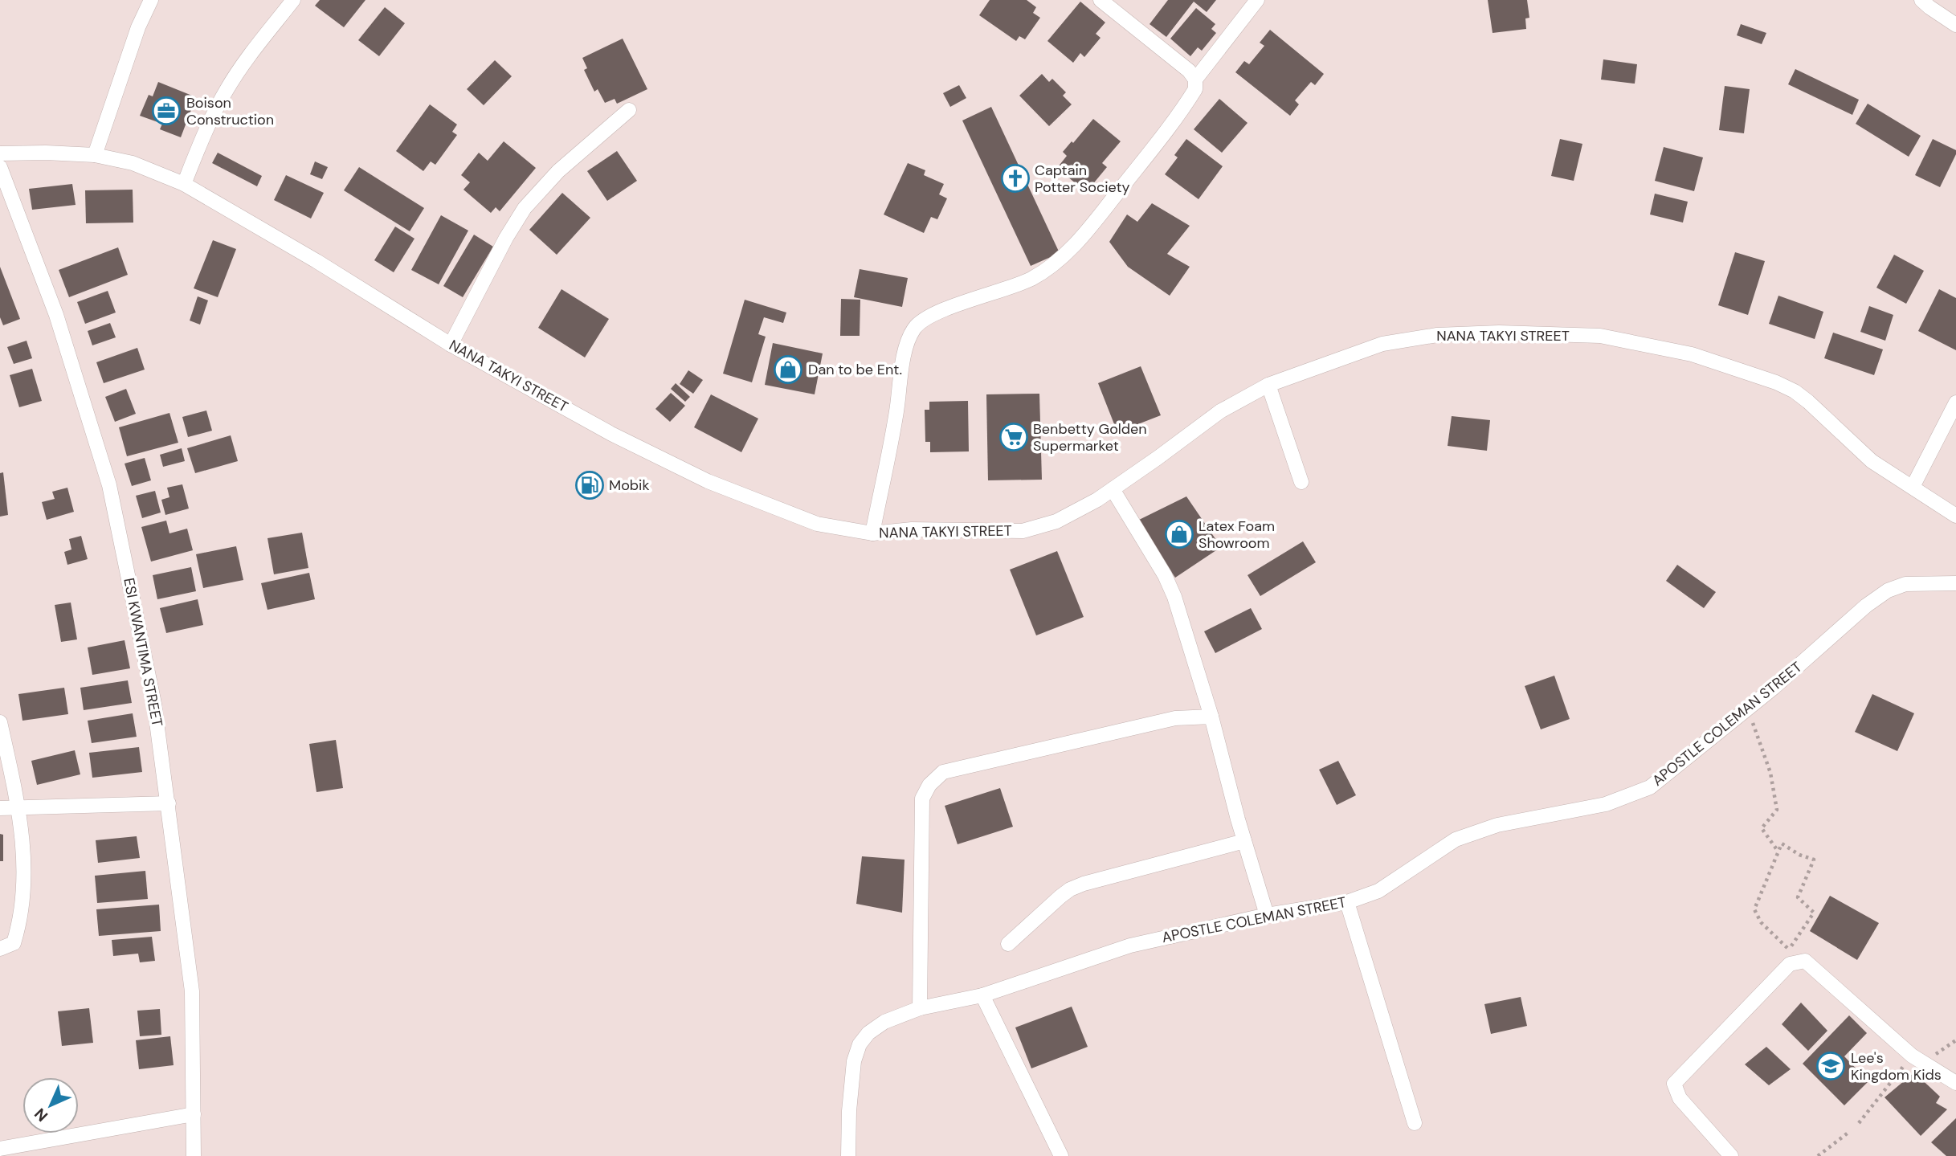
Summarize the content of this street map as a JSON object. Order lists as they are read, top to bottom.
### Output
{
  "streets": {
    "street": ["NANA TAKYI STREET", "ESI KWANTIMA STREET", "APOSTLE COLEMAN STREET"]
  },
  "places": {
    "office": ["Boison Construction"],
    "church": ["Captain Potter Society"],
    "shop": ["Dan to be Ent.", "Latex Foam Showroom"],
    "supermarket": ["Benbetty Golden Supermarket"],
    "fuel station": ["Mobik"],
    "school or university": ["Lee's Kingdom Kids"]
  },
  "north": "bottom left"
}
